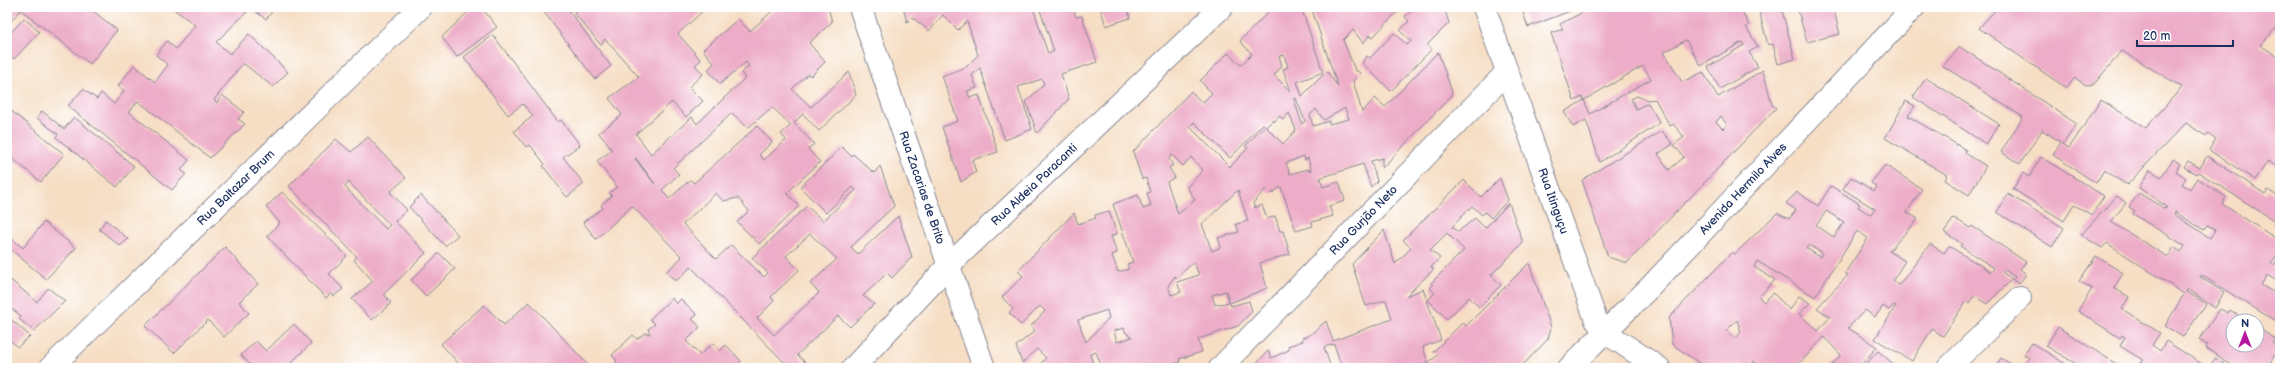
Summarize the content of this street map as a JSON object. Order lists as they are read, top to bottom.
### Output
{
  "streets": {
    "street": [
      "Rua Aldeia Paracanti",
      "Rua Zacarias de Brito",
      "Rua Baltazar Brum",
      "Avenida Hermilo Alves",
      "Rua Itinguçu",
      "Rua Gurjão Neto"
    ]
  },
  "crossings": [
    ["Rua Aldeia Paracanti", "Rua Zacarias de Brito"],
    ["Avenida Hermilo Alves", "Rua Itinguçu"],
    ["Rua Itinguçu", "Rua Gurjão Neto"]
  ],
  "scale_bar": "20 m",
  "north": "top"
}
